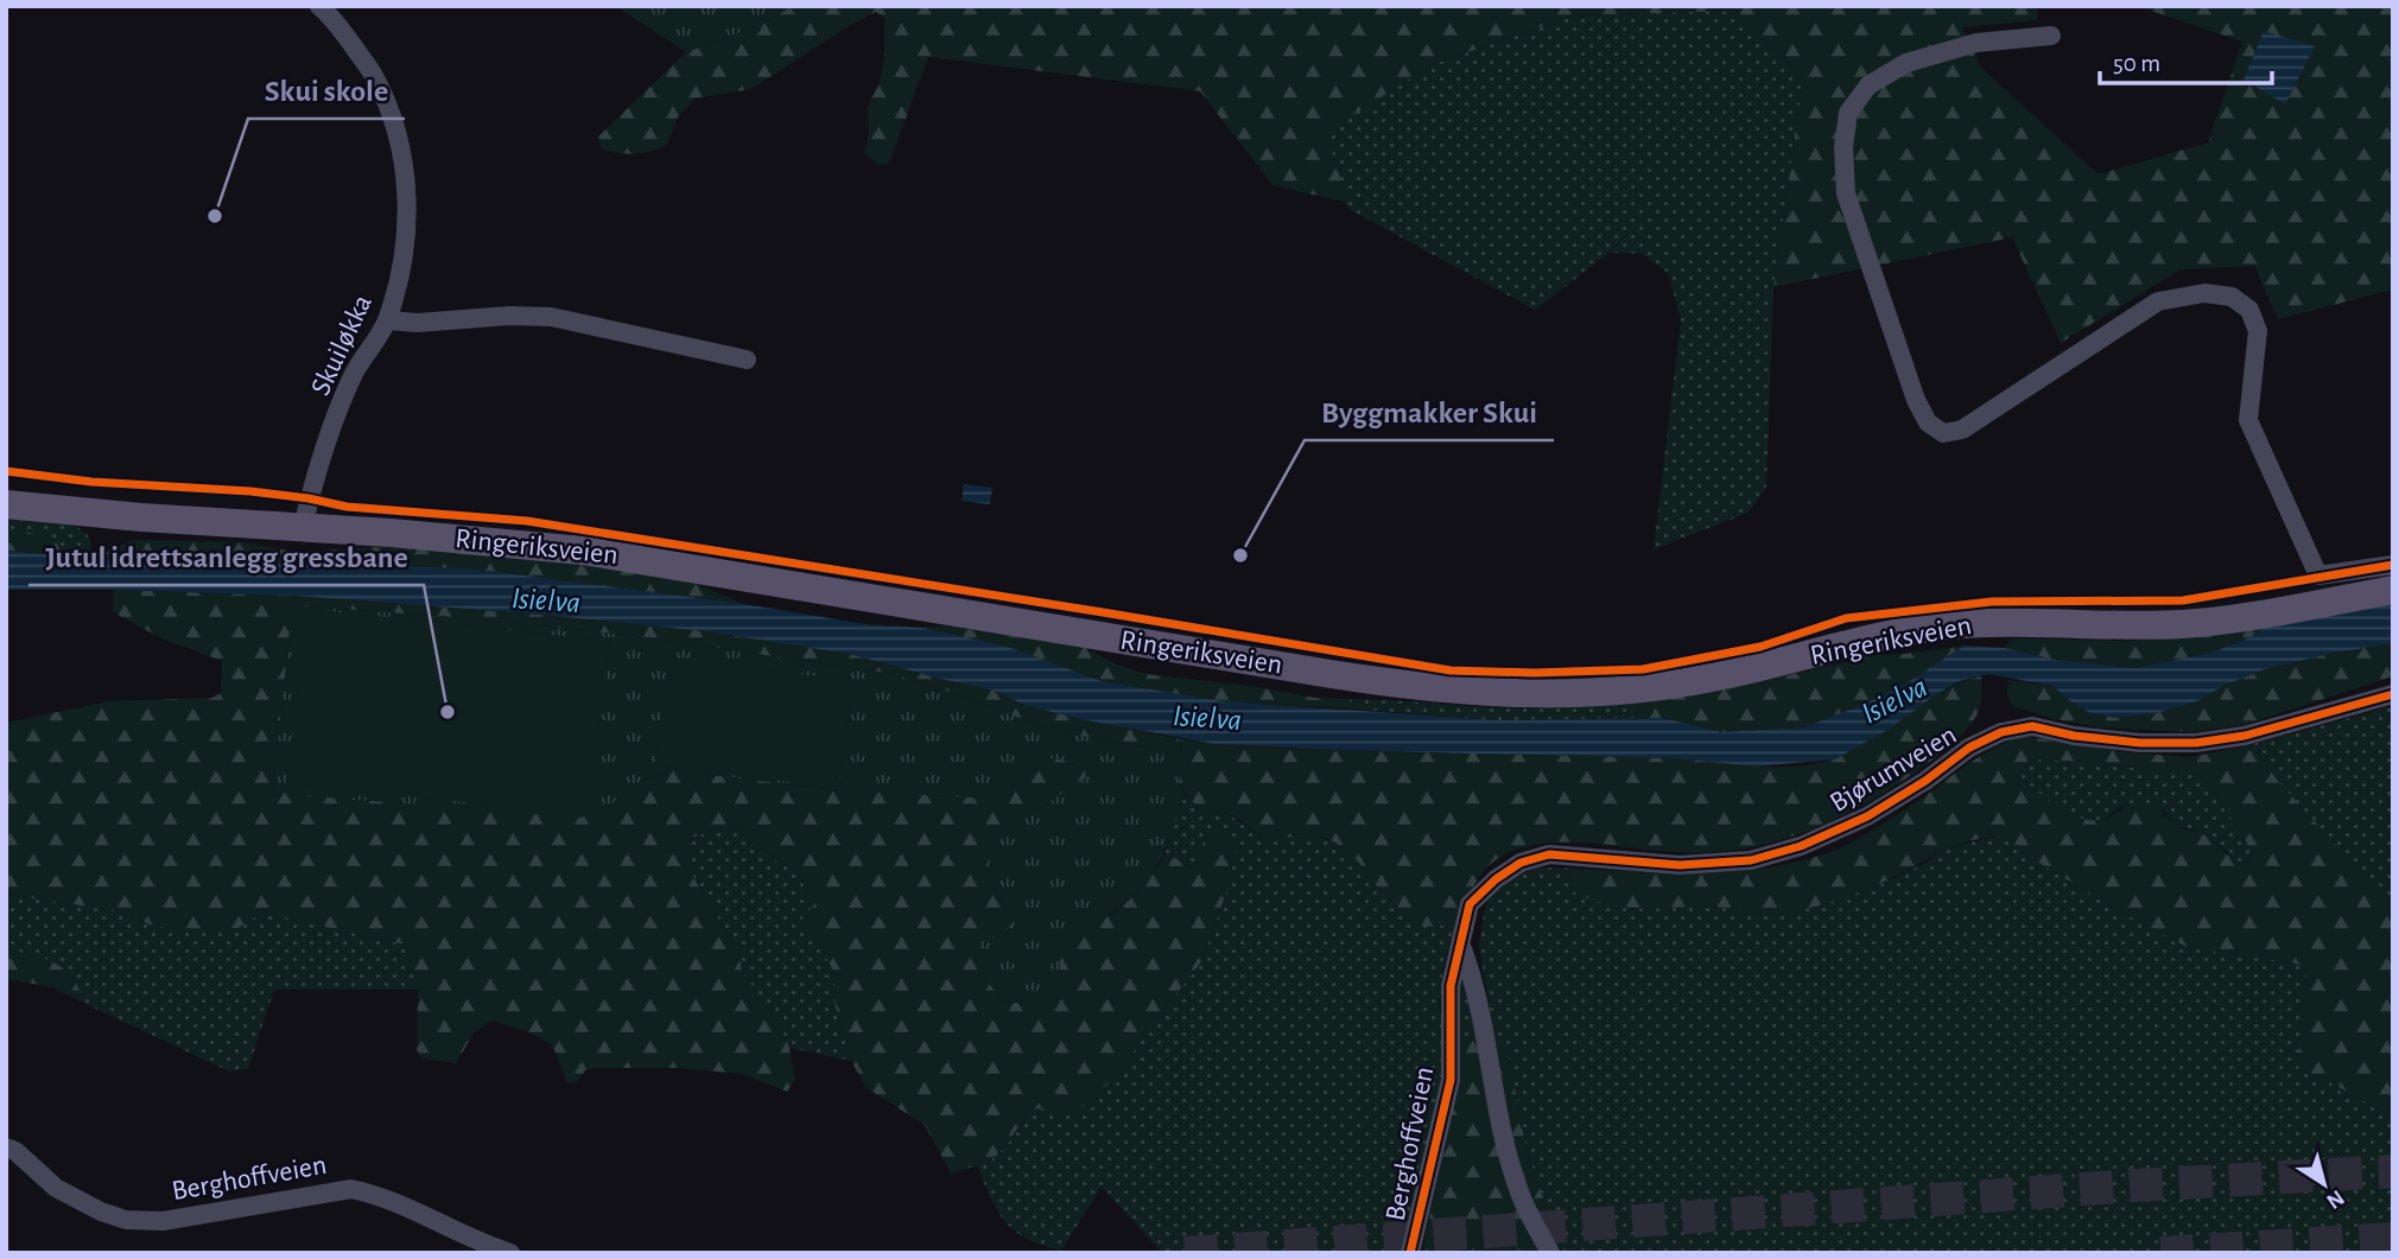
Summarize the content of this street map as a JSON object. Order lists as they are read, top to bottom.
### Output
{
  "streets": {
    "main road": ["Ringeriksveien"],
    "street": ["Skuiløkka", "Bjørumveien", "Berghoffveien"]
  },
  "crossings": [
    ["Skuiløkka", "Ringeriksveien"],
    ["Bjørumveien", "Berghoffveien"]
  ],
  "water": ["Isielva"],
  "places": ["Skui skole", "Byggmakker Skui", "Jutul idrettsanlegg gressbane"],
  "scale_bar": "50 m",
  "north": "bottom right"
}
